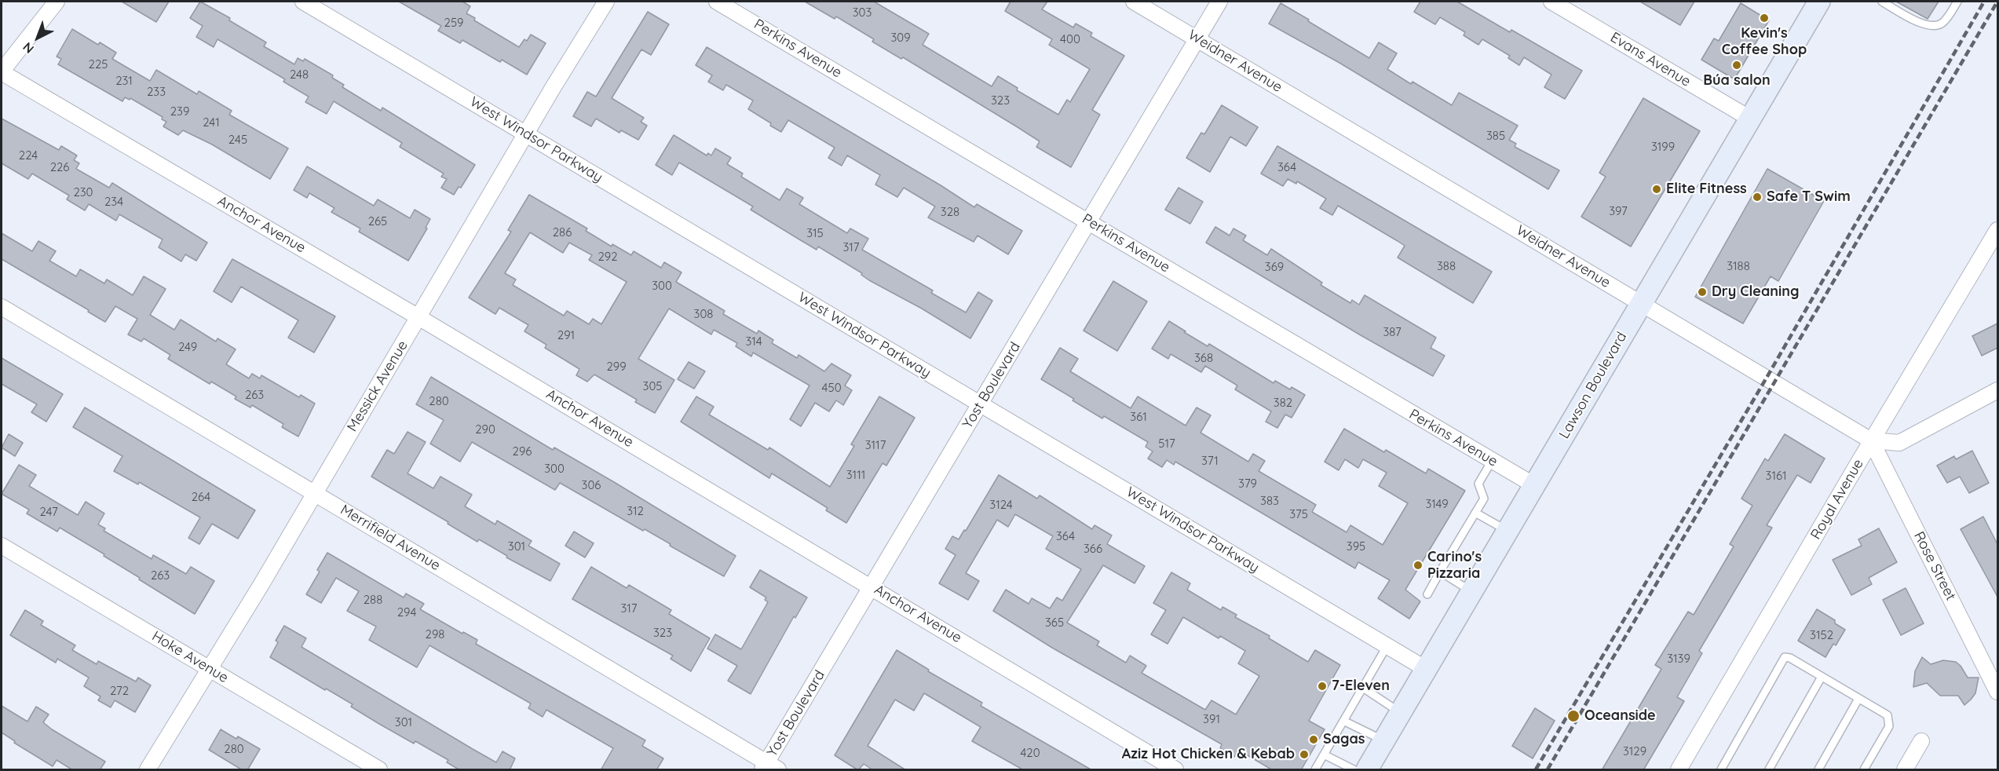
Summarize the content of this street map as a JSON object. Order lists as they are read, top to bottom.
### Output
{
  "streets": {
    "main road": ["Lawson Boulevard"],
    "street": [
      "Perkins Avenue",
      "Evans Avenue",
      "Weidner Avenue",
      "West Windsor Parkway",
      "Anchor Avenue",
      "Yost Boulevard",
      "Messick Avenue",
      "Royal Avenue",
      "Merrifield Avenue",
      "Rose Street",
      "Hoke Avenue"
    ]
  },
  "crossings": [
    ["Perkins Avenue", "Yost Boulevard"],
    ["Perkins Avenue", "Lawson Boulevard"],
    ["Evans Avenue", "Lawson Boulevard"],
    ["Weidner Avenue", "Yost Boulevard"],
    ["Weidner Avenue", "Lawson Boulevard"],
    ["Weidner Avenue", "Royal Avenue"],
    ["Weidner Avenue", "Rose Street"],
    ["West Windsor Parkway", "Yost Boulevard"],
    ["West Windsor Parkway", "Lawson Boulevard"],
    ["West Windsor Parkway", "Messick Avenue"],
    ["Anchor Avenue", "Yost Boulevard"],
    ["Anchor Avenue", "Messick Avenue"],
    ["Yost Boulevard", "Merrifield Avenue"],
    ["Messick Avenue", "Merrifield Avenue"],
    ["Messick Avenue", "Hoke Avenue"],
    ["Royal Avenue", "Rose Street"]
  ],
  "places": [
    "Kevin's Coffee Shop",
    "Búa salon",
    "Elite Fitness",
    "Safe T Swim",
    "Dry Cleaning",
    "Carino's Pizzaria",
    "7-Eleven",
    "Oceanside",
    "Sagas",
    "Aziz Hot Chicken & Kebab"
  ],
  "house_numbers": [
    "303",
    "259",
    "309",
    "400",
    "225",
    "248",
    "231",
    "233",
    "323",
    "239",
    "241",
    "385",
    "245",
    "3199",
    "224",
    "226",
    "364",
    "230",
    "234",
    "397",
    "328",
    "265",
    "286",
    "315",
    "317",
    "292",
    "388",
    "3188",
    "369",
    "300",
    "308",
    "387",
    "291",
    "314",
    "249",
    "368",
    "299",
    "305",
    "450",
    "263",
    "280",
    "382",
    "361",
    "290",
    "517",
    "3117",
    "296",
    "371",
    "300",
    "3111",
    "3161",
    "379",
    "306",
    "264",
    "383",
    "3149",
    "3124",
    "312",
    "247",
    "375",
    "364",
    "301",
    "395",
    "366",
    "263",
    "288",
    "317",
    "294",
    "365",
    "323",
    "298",
    "3152",
    "3139",
    "272",
    "391",
    "301",
    "280",
    "3129",
    "420"
  ],
  "north": "bottom left"
}
